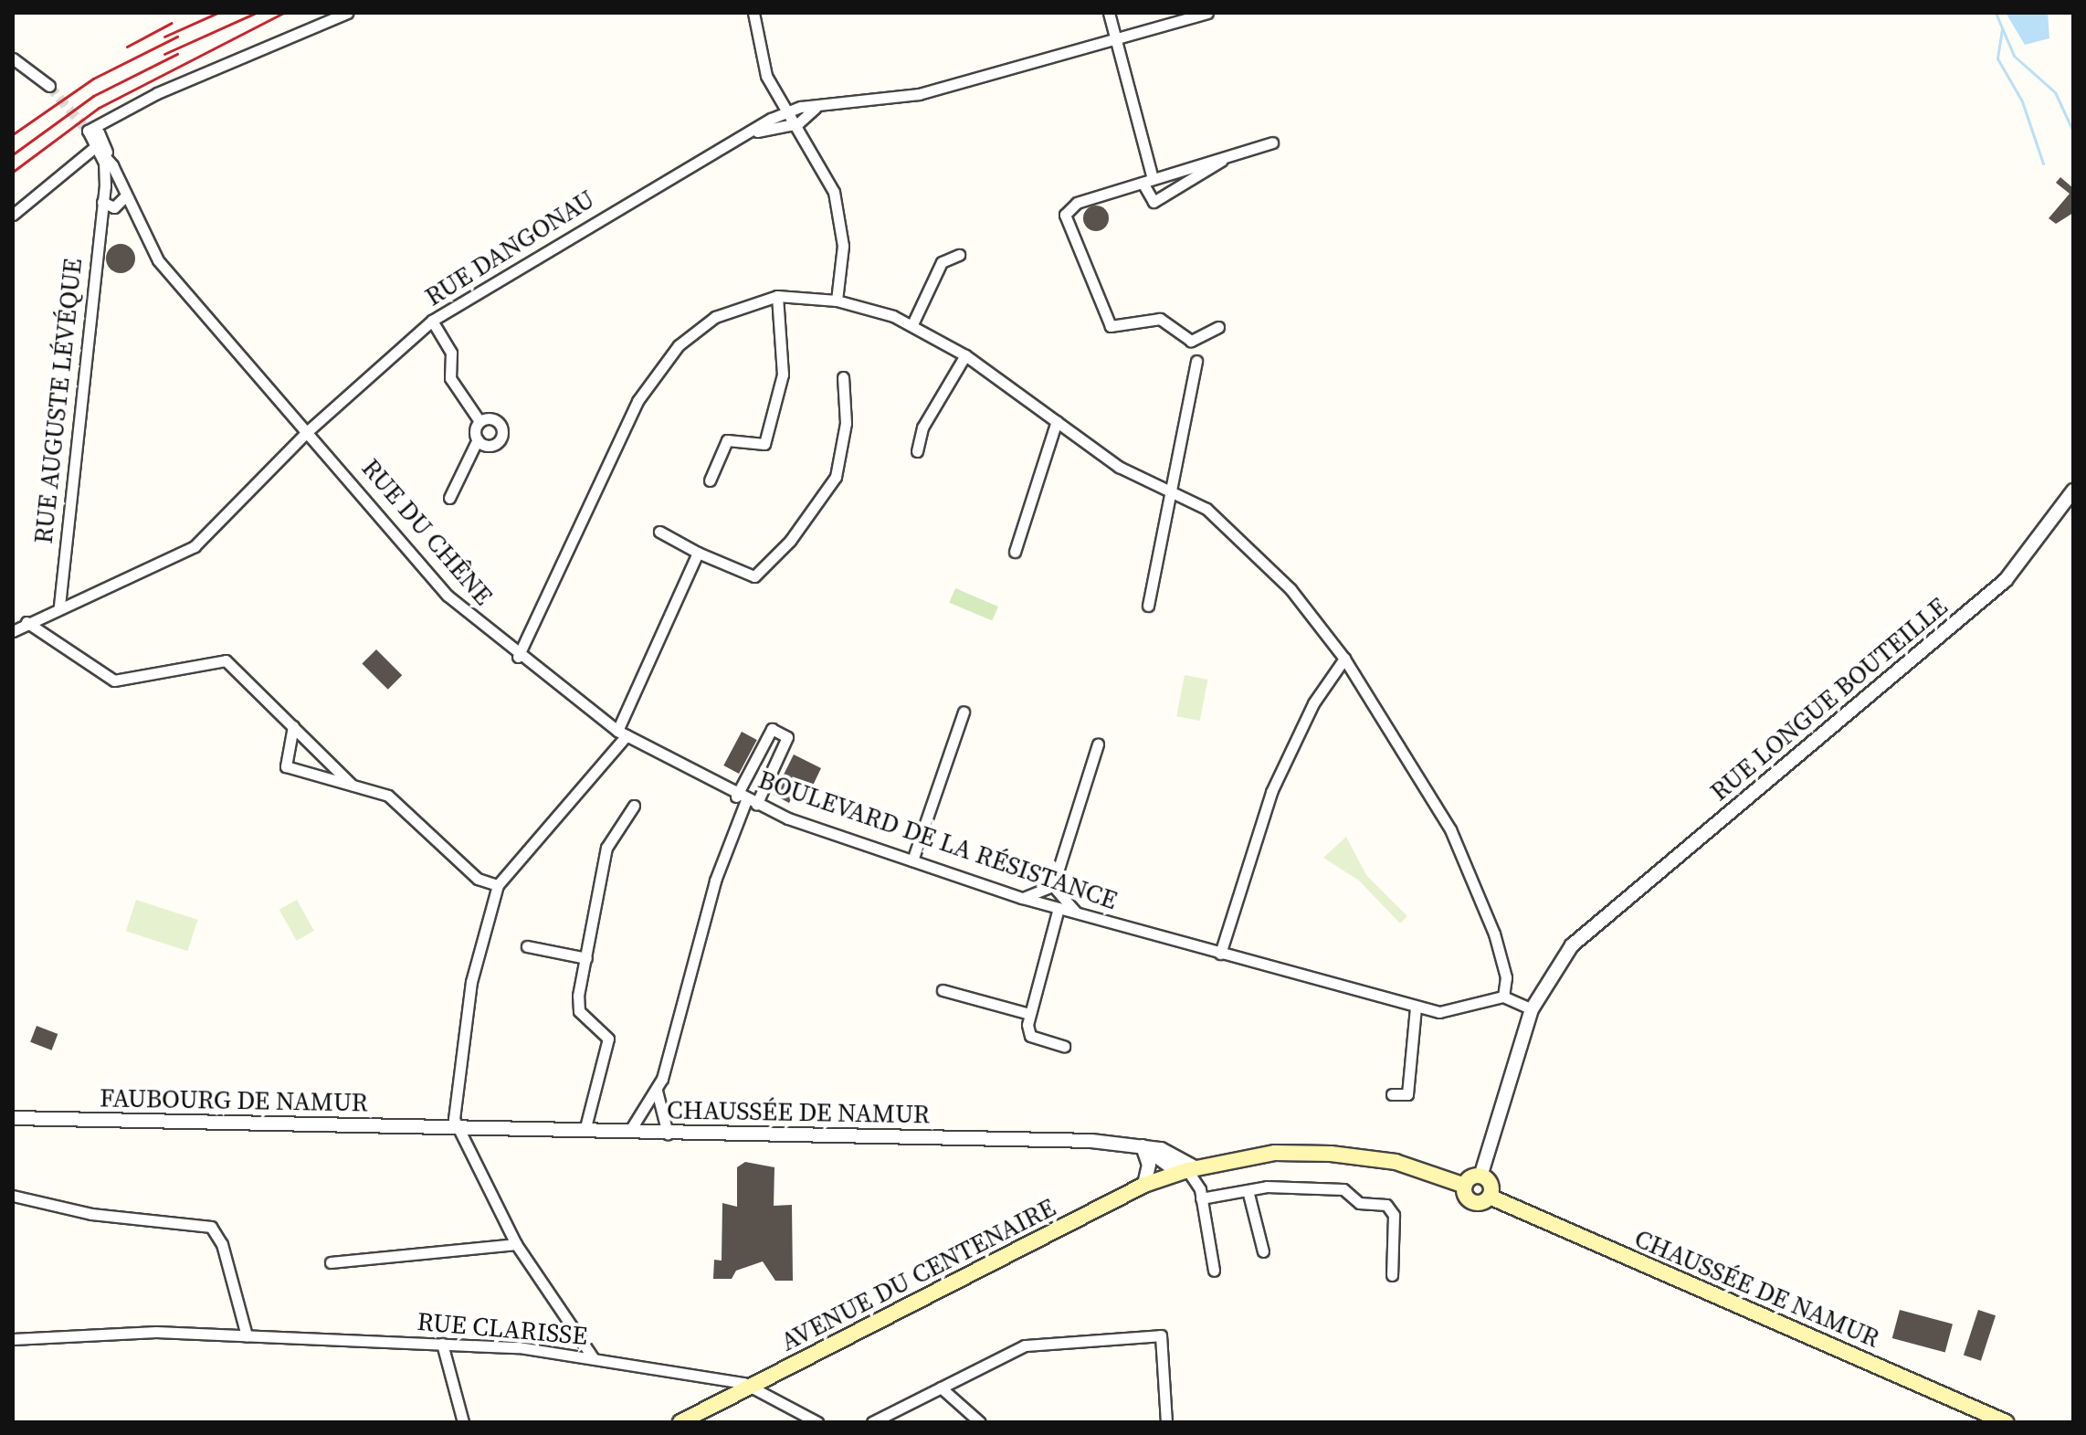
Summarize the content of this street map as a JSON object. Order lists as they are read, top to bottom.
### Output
{
  "streets": {
    "main road": ["CHAUSSÉE DE NAMUR", "AVENUE DU CENTENAIRE"],
    "street": [
      "RUE DANGONAU",
      "RUE AUGUSTE LÉVÉQUE",
      "RUE DU CHÊNE",
      "RUE LONGUE BOUTEILLE",
      "BOULEVARD DE LA RÉSISTANCE",
      "FAUBOURG DE NAMUR",
      "RUE CLARISSE"
    ]
  },
  "crossings": [
    ["RUE DANGONAU", "RUE AUGUSTE LÉVÉQUE"],
    ["RUE DANGONAU", "RUE DU CHÊNE"],
    ["RUE AUGUSTE LÉVÉQUE", "RUE DU CHÊNE"],
    ["RUE DU CHÊNE", "BOULEVARD DE LA RÉSISTANCE"],
    ["FAUBOURG DE NAMUR", "CHAUSSÉE DE NAMUR"],
    ["CHAUSSÉE DE NAMUR", "AVENUE DU CENTENAIRE"],
    ["AVENUE DU CENTENAIRE", "RUE CLARISSE"]
  ]
}
